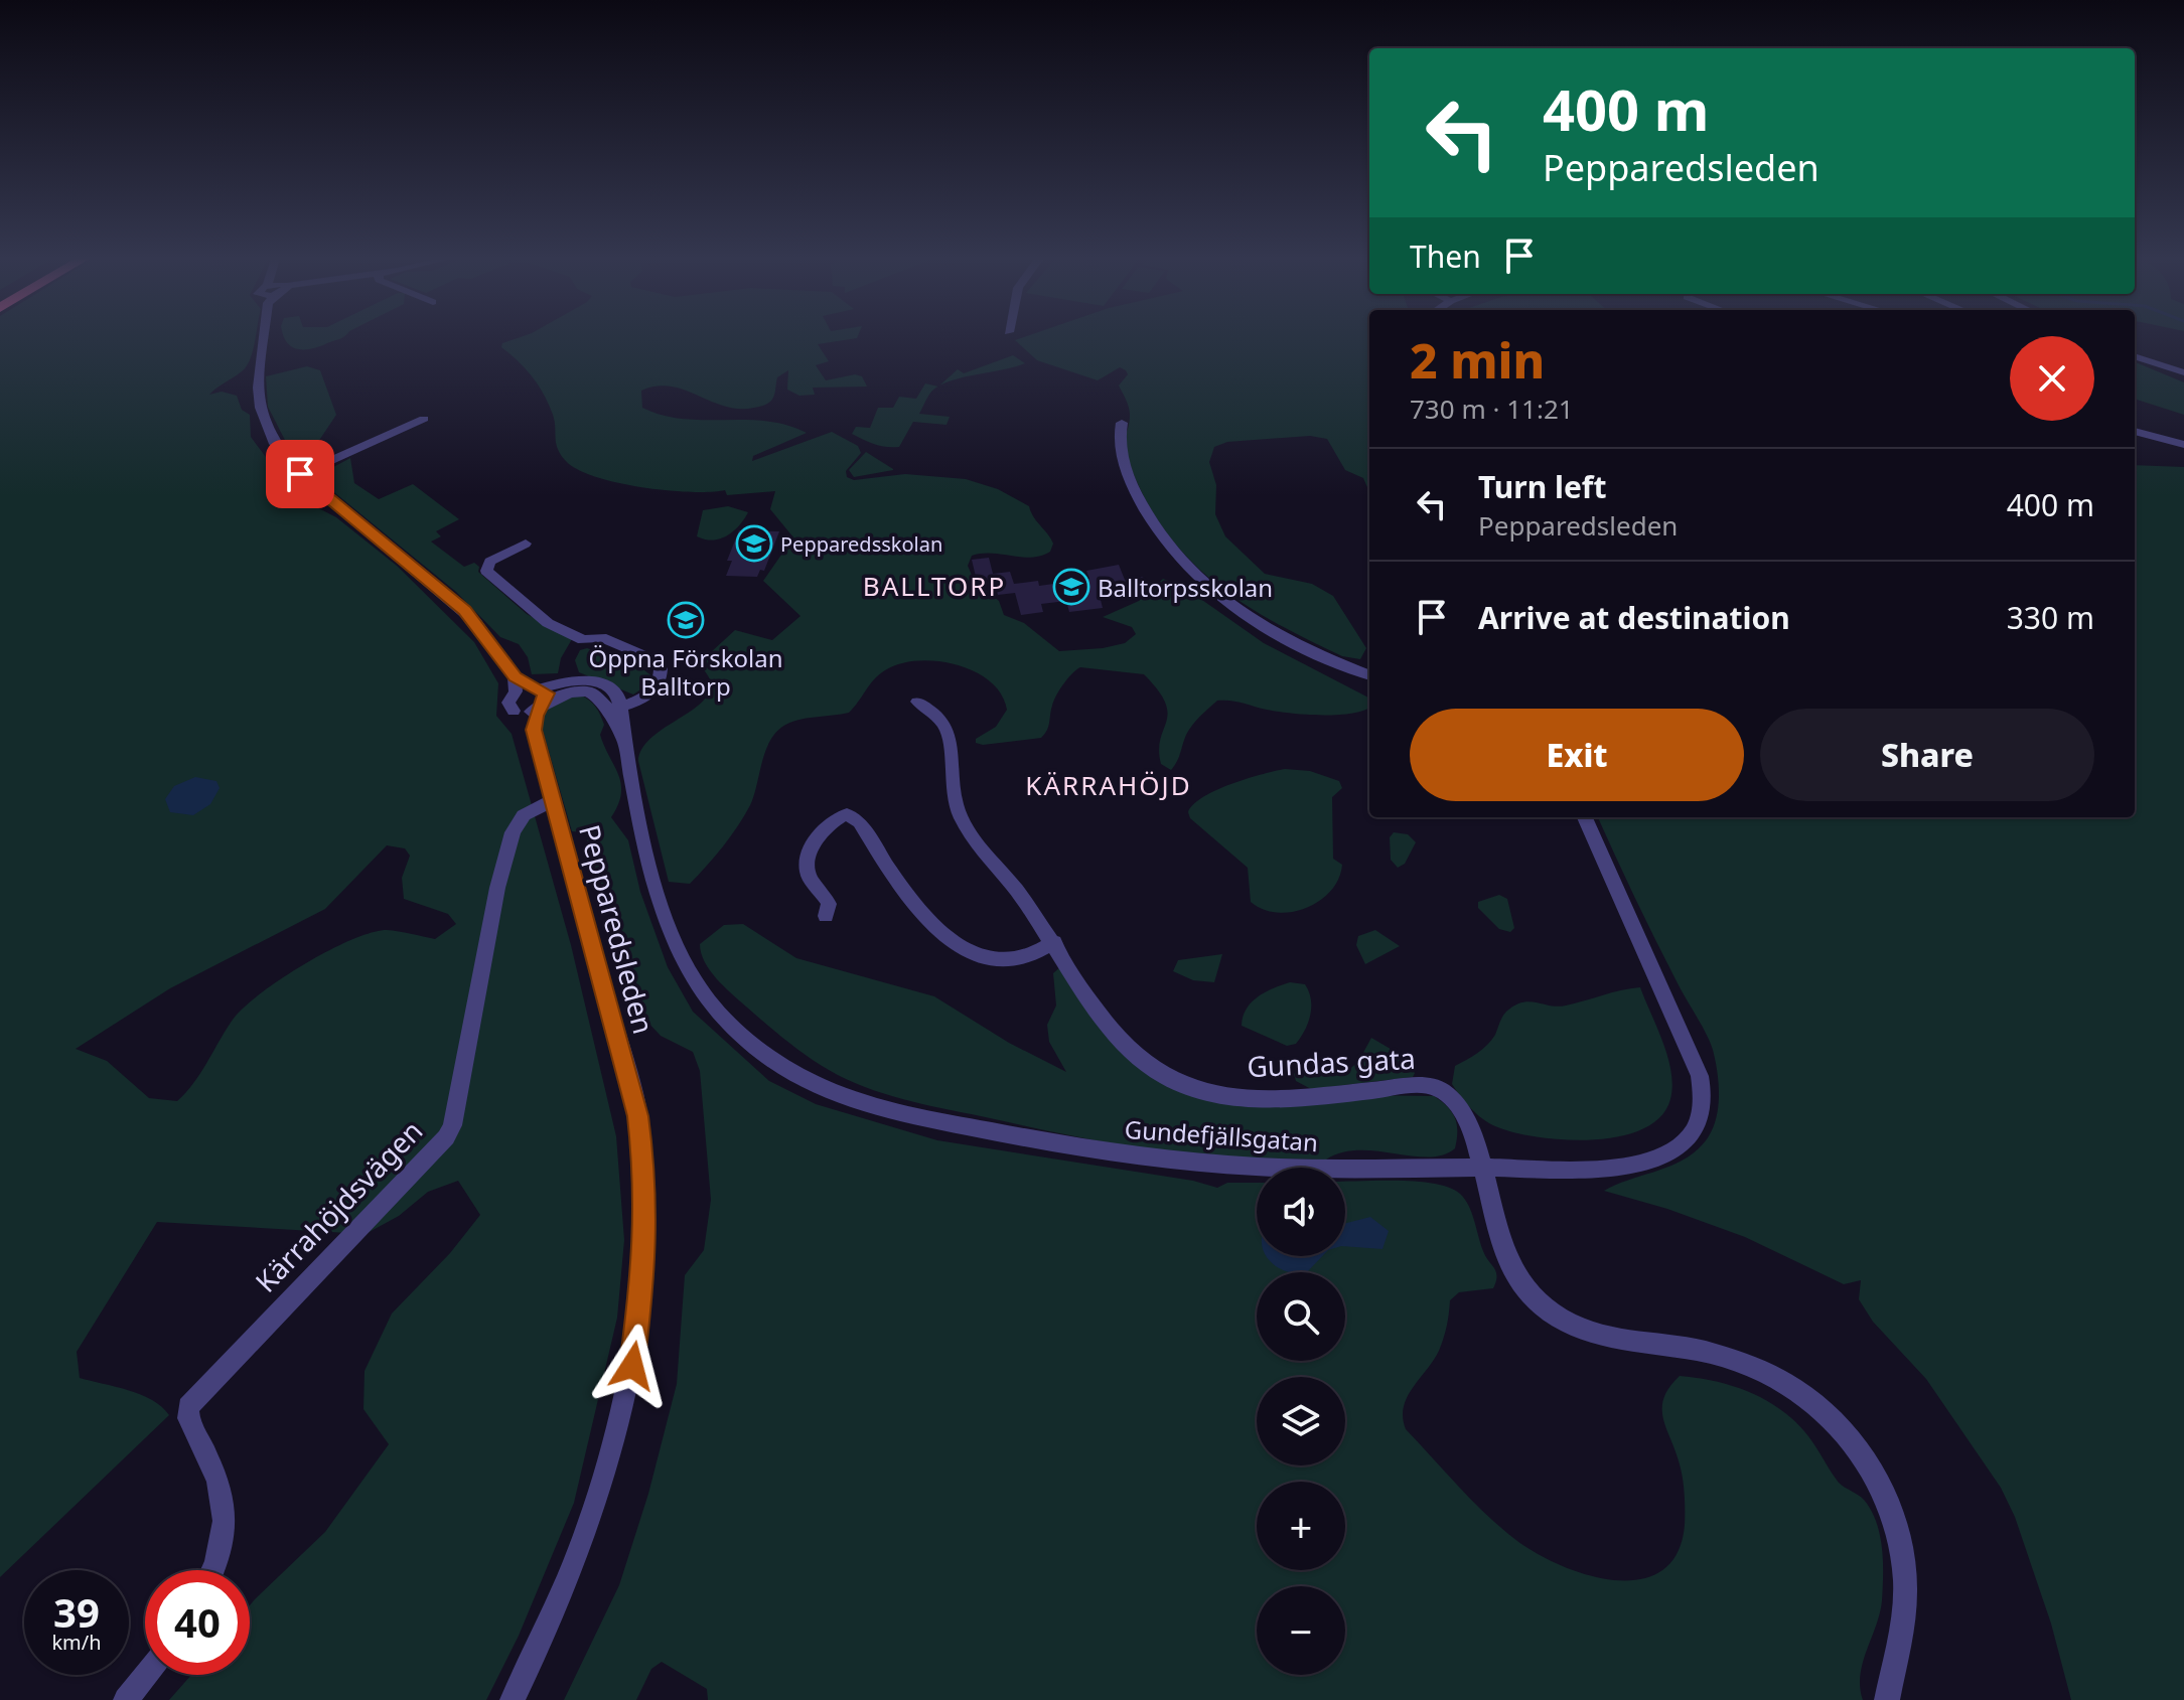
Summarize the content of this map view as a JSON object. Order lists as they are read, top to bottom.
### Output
{
  "streets": {
    "street": [
      "Pepparedsleden",
      "Gundas gata",
      "Gundefjällsgatan",
      "Kärrahöjdsvägen"
    ]
  },
  "crossings": [
    ["Pepparedsleden", "Kärrahöjdsvägen"],
    ["Gundas gata", "Gundefjällsgatan"]
  ],
  "districts": ["BALLTORP", "KÄRRAHÖJD"],
  "places": {
    "school or university": ["Pepparedsskolan", "Balltorpsskolan", "Öppna Förskolan Balltorp"]
  },
  "page": {
    "turn": ["400 m", "Pepparedsleden"],
    "then": "Then",
    "heading": ["2 min", "730 m · 11:21"],
    "list": [
      {
        "name": "Turn left",
        "note": "Pepparedsleden",
        "value": "400 m"
      },
      {
        "name": "Arrive at destination",
        "value": "330 m"
      }
    ],
    "buttons": ["Exit", "Share"],
    "map_buttons": ["+", "−"],
    "speed": "39 km/h",
    "limit": "40"
  }
}
